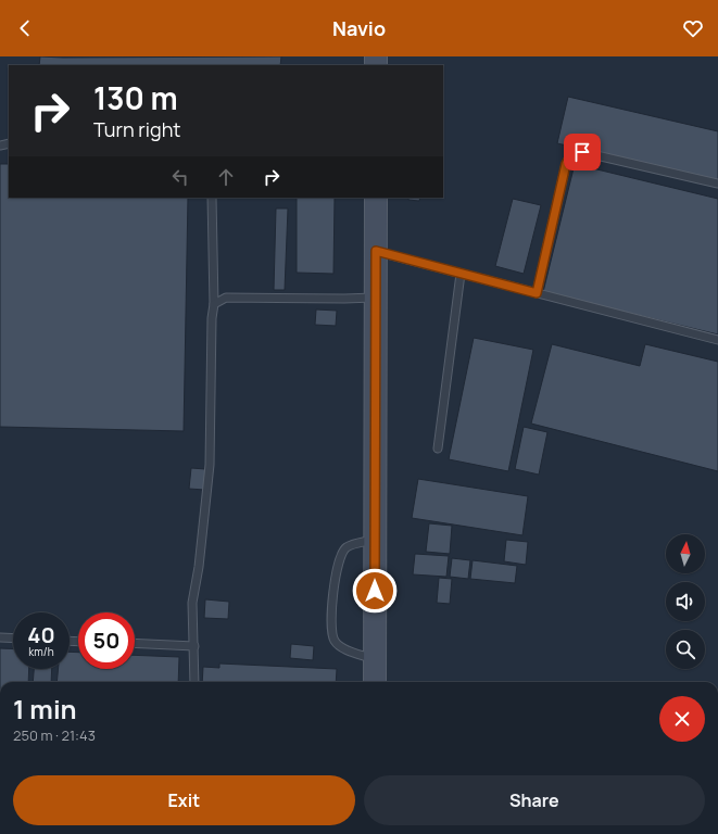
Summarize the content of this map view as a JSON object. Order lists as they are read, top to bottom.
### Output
{
  "north": "top",
  "page": {
    "header": "Navio",
    "turn": ["130 m", "Turn right"],
    "speed": "40 km/h",
    "limit": "50",
    "heading": ["1 min", "250 m · 21:43"],
    "buttons": ["Exit", "Share"]
  }
}
